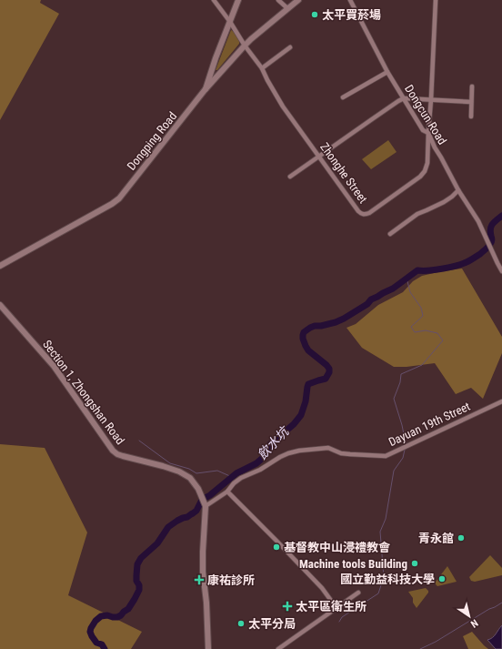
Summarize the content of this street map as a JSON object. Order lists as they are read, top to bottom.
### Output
{
  "streets": {
    "main road": ["Dongping Road", "Section 1, Zhongshan Road"],
    "street": ["Dongcun Road", "Zhonghe Street", "Dayuan 19th Street"]
  },
  "crossings": [
    ["Dongcun Road", "Zhonghe Street"],
    ["Dongping Road", "Zhonghe Street"],
    ["Section 1, Zhongshan Road", "Dayuan 19th Street"]
  ],
  "water": ["飲水坑"],
  "places": {
    "other": [
      "太平買菸場",
      "青永館",
      "基督教中山浸禮教會",
      "Machine tools Building",
      "國立勤益科技大學",
      "太平分局"
    ],
    "health": ["康祐診所", "太平區衛生所"]
  },
  "north": "bottom right"
}
